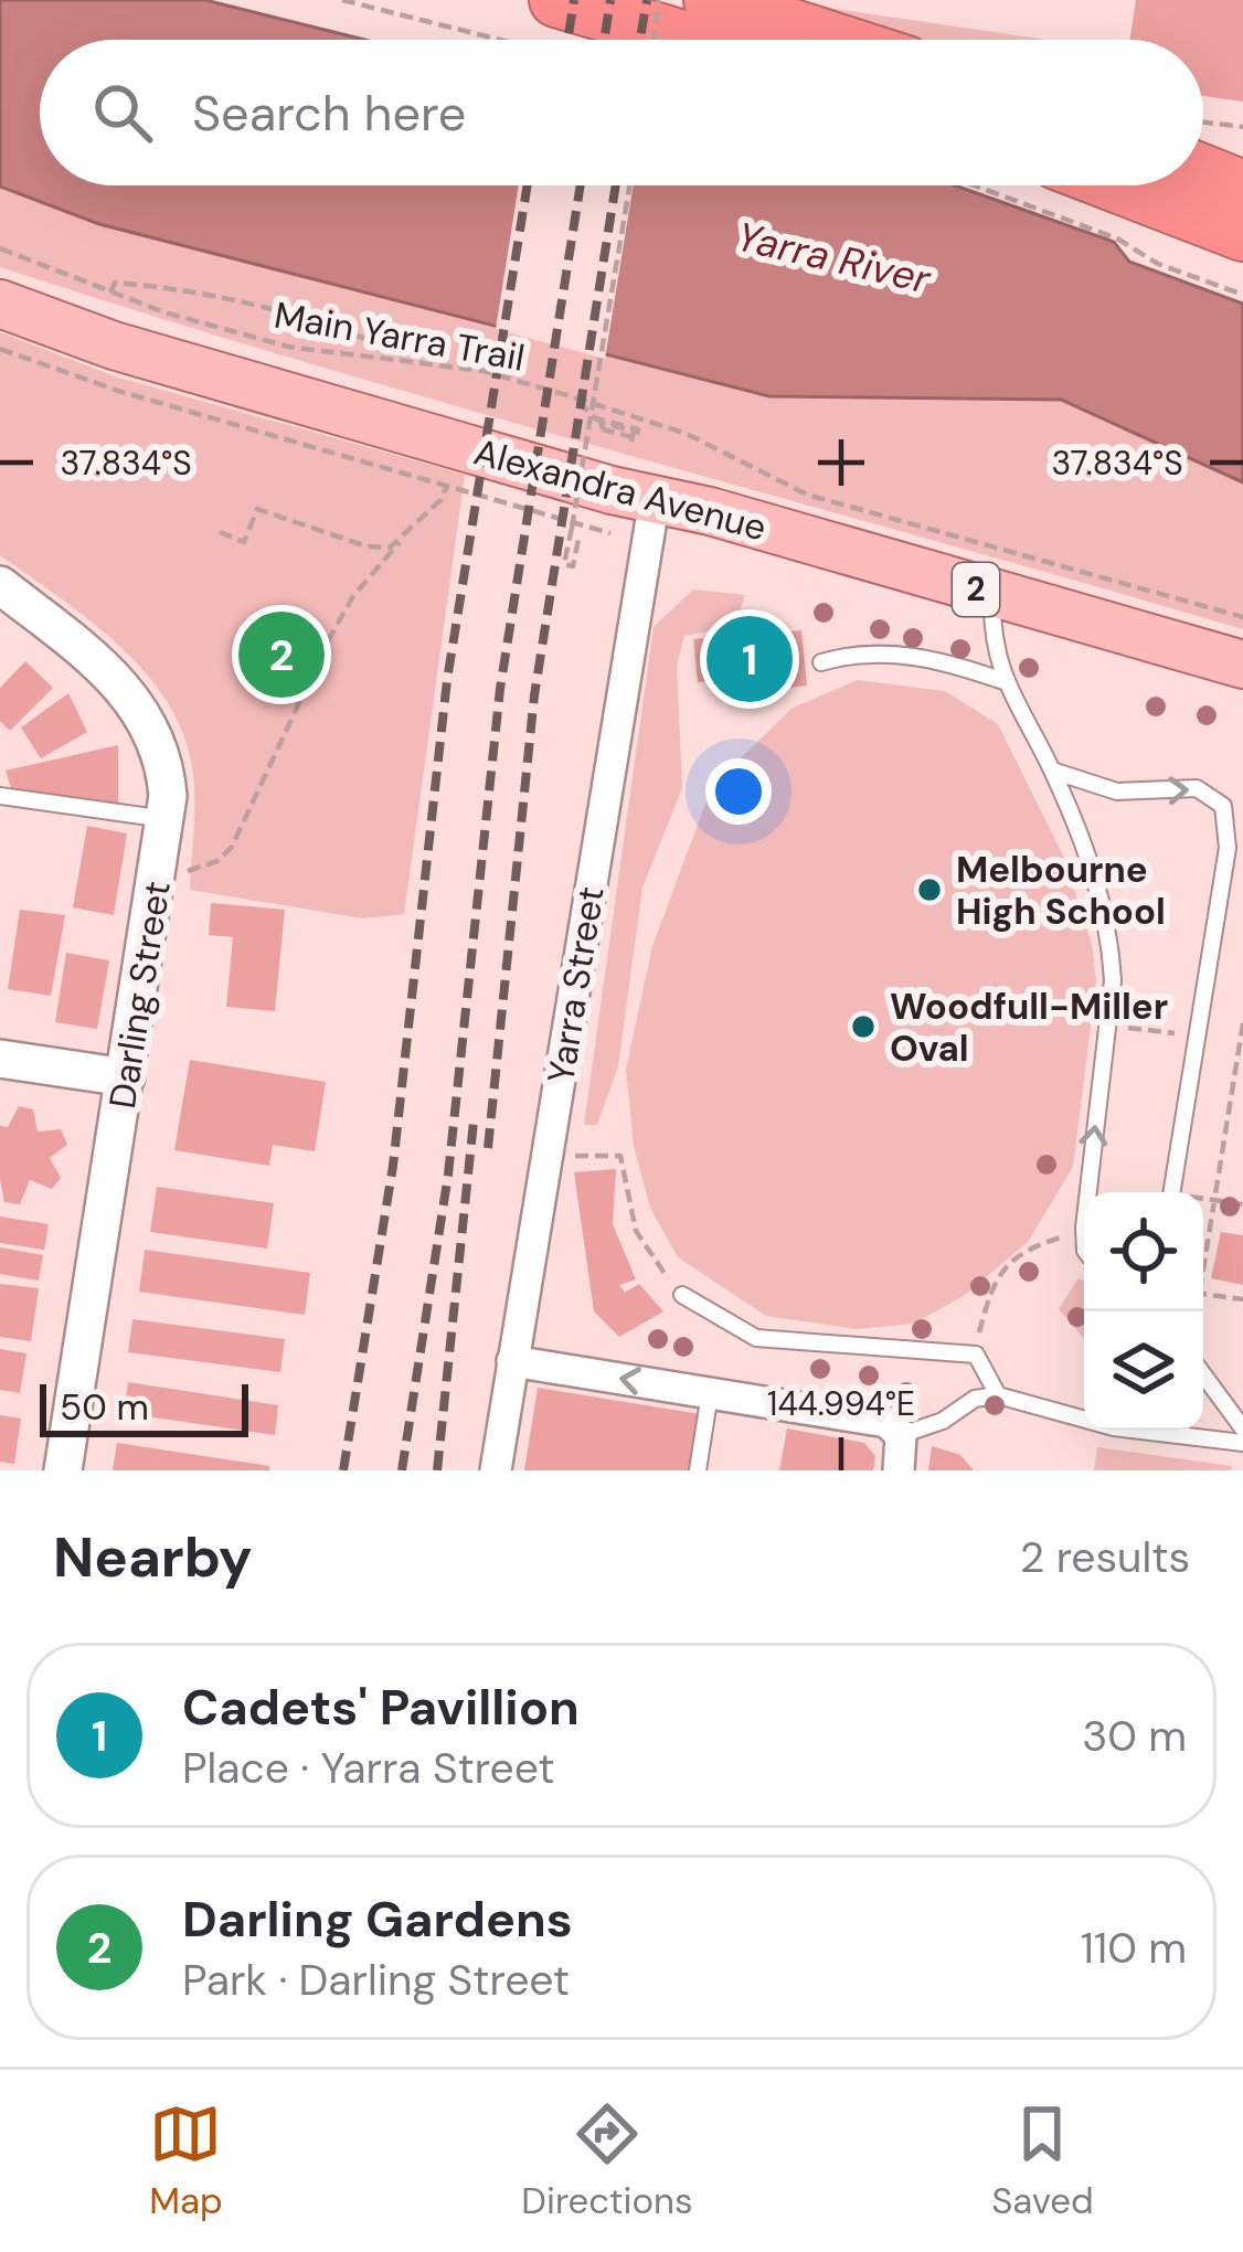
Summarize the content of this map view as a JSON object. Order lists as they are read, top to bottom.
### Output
{
  "streets": {
    "main road": ["Alexandra Avenue", "2"],
    "street": ["Yarra Street", "Darling Street"],
    "path": ["Main Yarra Trail"]
  },
  "crossings": [
    ["Alexandra Avenue", "Yarra Street"]
  ],
  "water": ["Yarra River"],
  "places": ["Melbourne High School", "Woodfull-Miller Oval"],
  "scale_bar": "50 m",
  "page": {
    "search": "Search here",
    "pins": ["2", "1"],
    "scale": "50 m",
    "heading": ["Nearby", "2 results"],
    "list": [
      {
        "mark": "1",
        "name": "Cadets' Pavillion",
        "note": "Place · Yarra Street",
        "value": "30 m"
      },
      {
        "mark": "2",
        "name": "Darling Gardens",
        "note": "Park · Darling Street",
        "value": "110 m"
      }
    ],
    "nav": ["Map", "Directions", "Saved"]
  },
  "coordinates": ["37.834°S", "144.994°E"]
}
